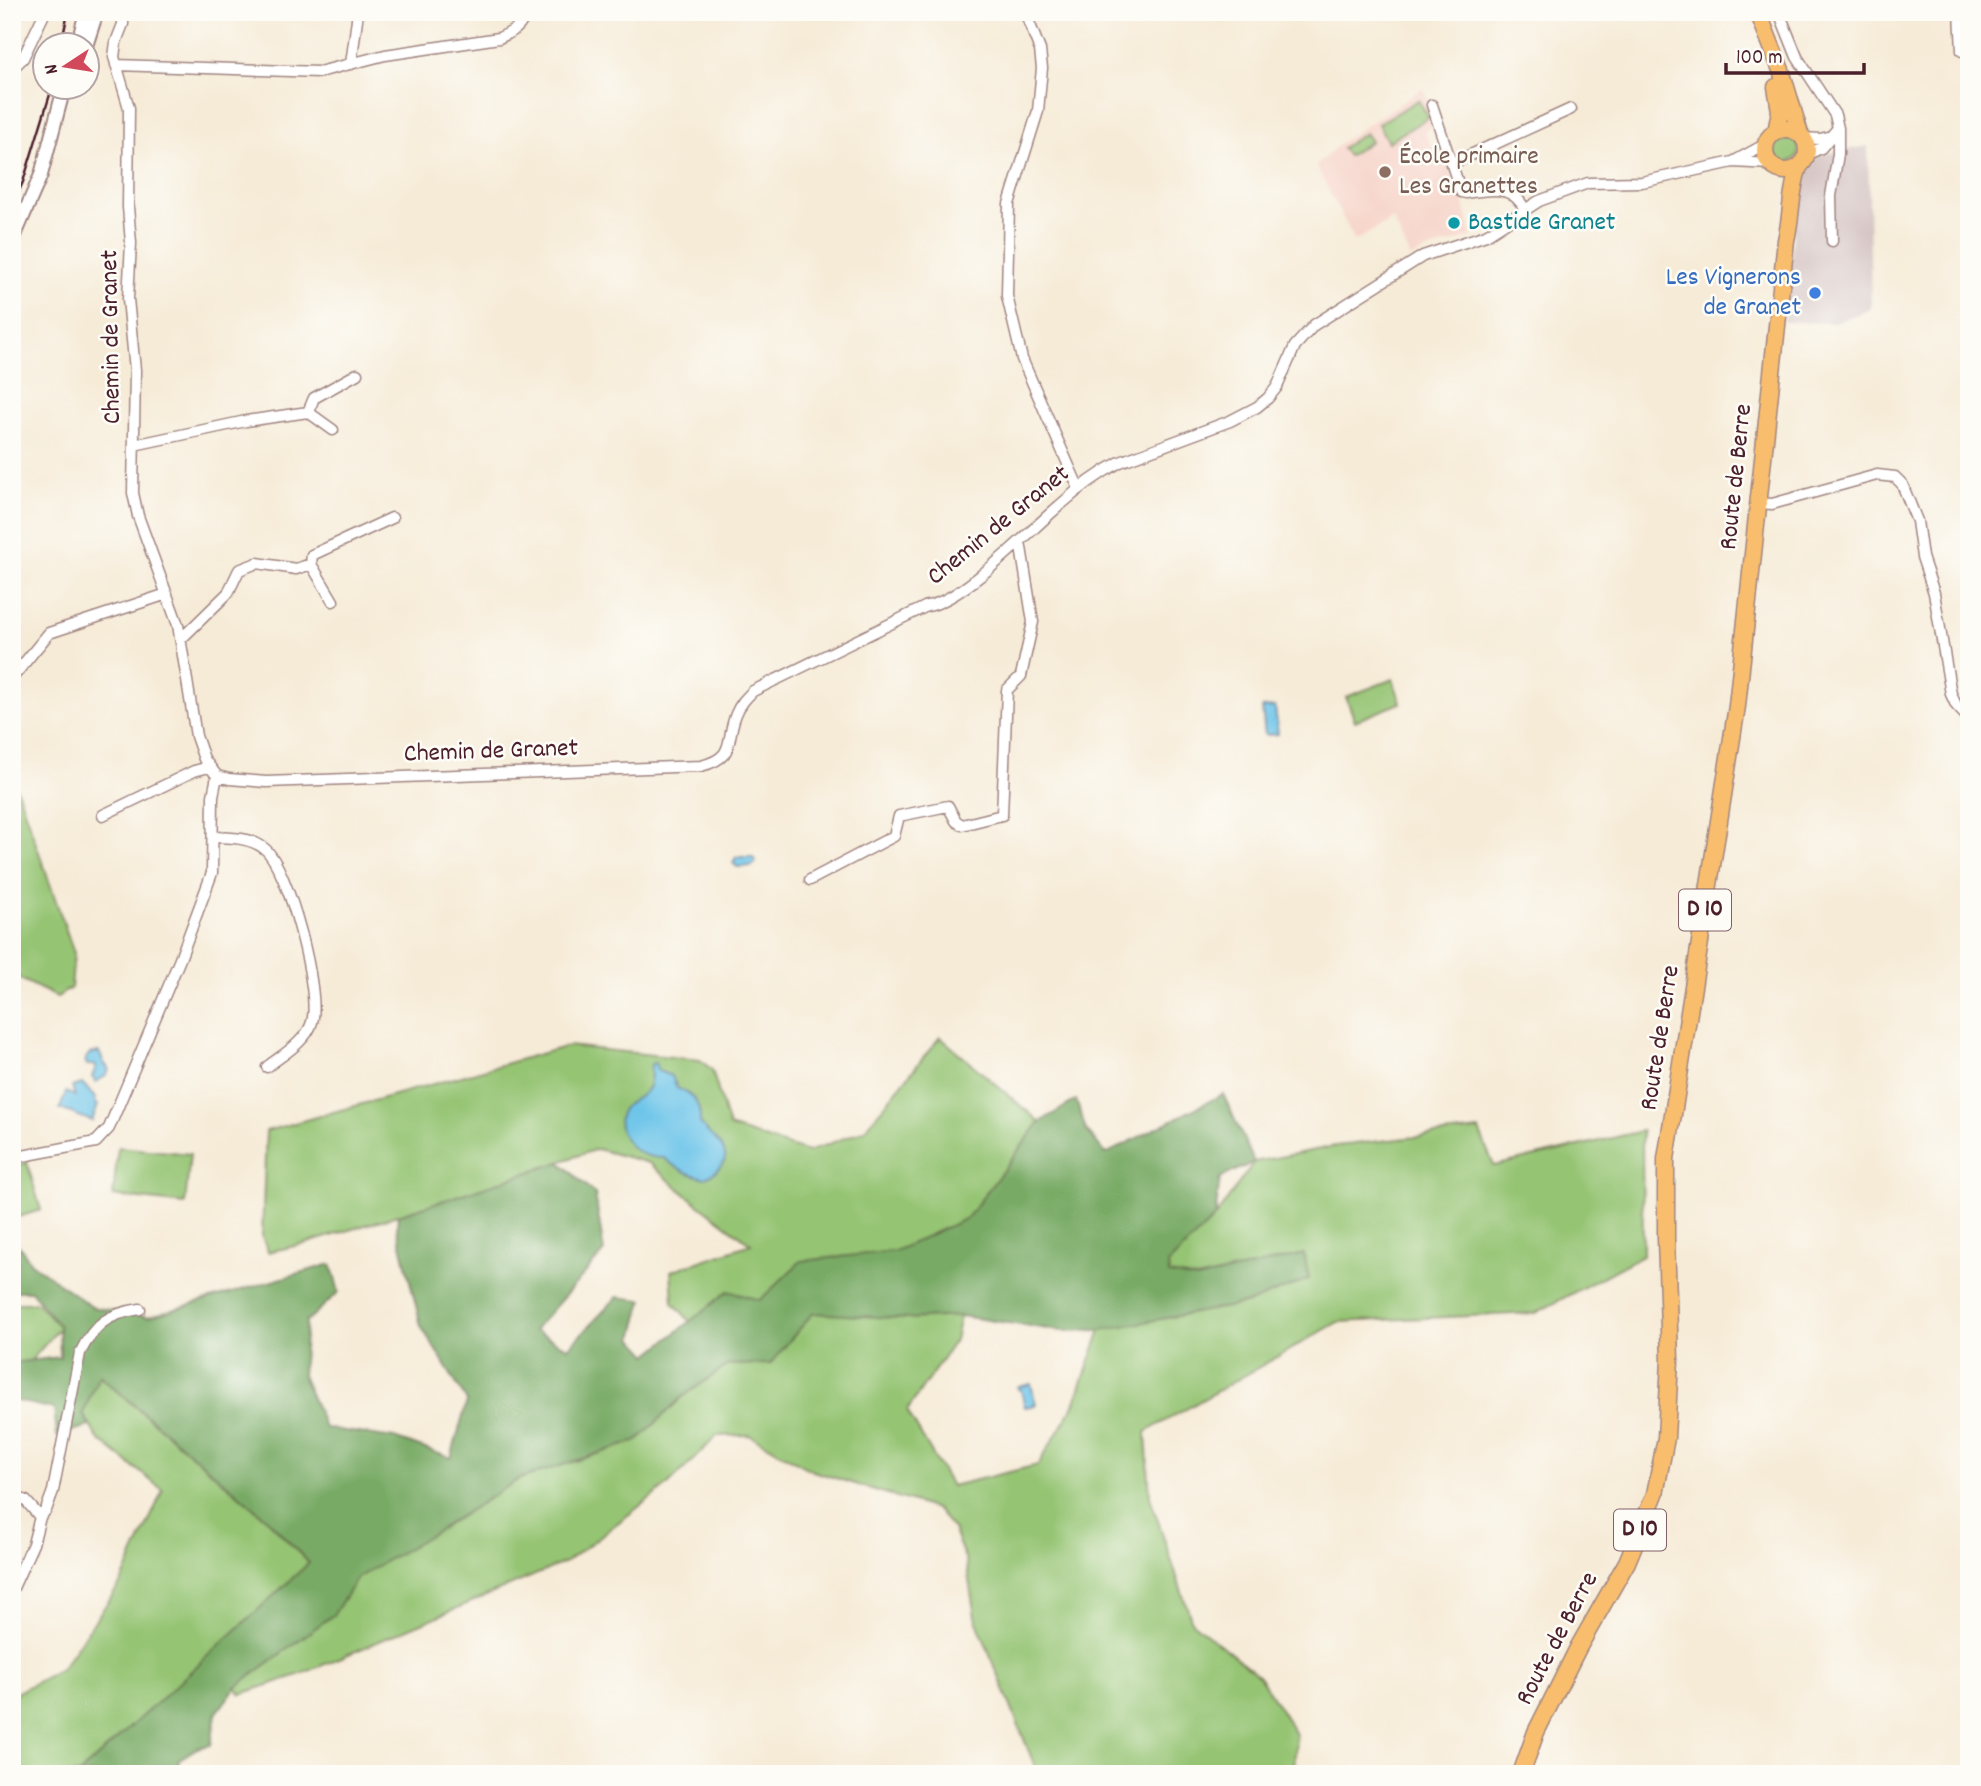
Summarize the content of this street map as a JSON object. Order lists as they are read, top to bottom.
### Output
{
  "streets": {
    "main road": ["Route de Berre", "D 10"],
    "street": ["Chemin de Granet"]
  },
  "crossings": [
    ["Chemin de Granet", "Route de Berre"]
  ],
  "places": ["École primaire Les Granettes", "Bastide Granet", "Les Vignerons de Granet"],
  "scale_bar": "100 m",
  "north": "left"
}
